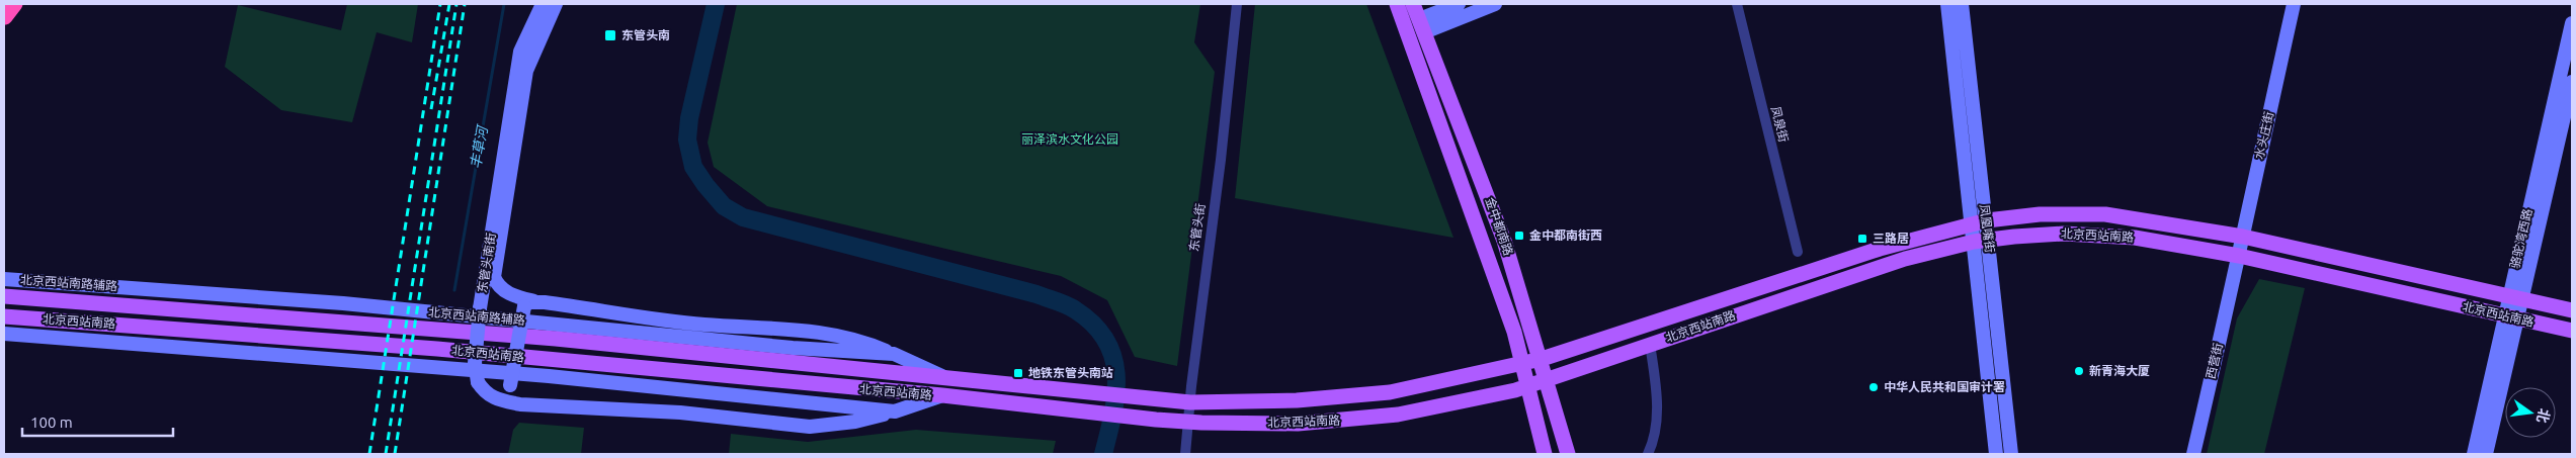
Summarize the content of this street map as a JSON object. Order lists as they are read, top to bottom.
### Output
{
  "streets": {
    "main road": ["金中都南路", "北京西站南路"],
    "street": [
      "凤泉街",
      "水头庄街",
      "东管头街",
      "凤凰嘴街",
      "骆驼湾西路",
      "东管头南街",
      "北京西站南路辅路",
      "西营街"
    ]
  },
  "crossings": [
    ["水头庄街", "北京西站南路"],
    ["水头庄街", "西营街"],
    ["金中都南路", "北京西站南路"],
    ["东管头街", "北京西站南路"],
    ["凤凰嘴街", "北京西站南路"],
    ["北京西站南路", "骆驼湾西路"],
    ["北京西站南路", "北京西站南路辅路"],
    ["北京西站南路", "西营街"],
    ["东管头南街", "北京西站南路辅路"]
  ],
  "water": ["丰草河"],
  "parks": ["丽泽滨水文化公园"],
  "places": {
    "transit": [
      "东管头南",
      "金中都南街西",
      "三路居",
      "地铁东管头南站"
    ],
    "other": ["新青海大厦", "中华人民共和国审计署"]
  },
  "scale_bar": "100 m",
  "north": "right"
}
